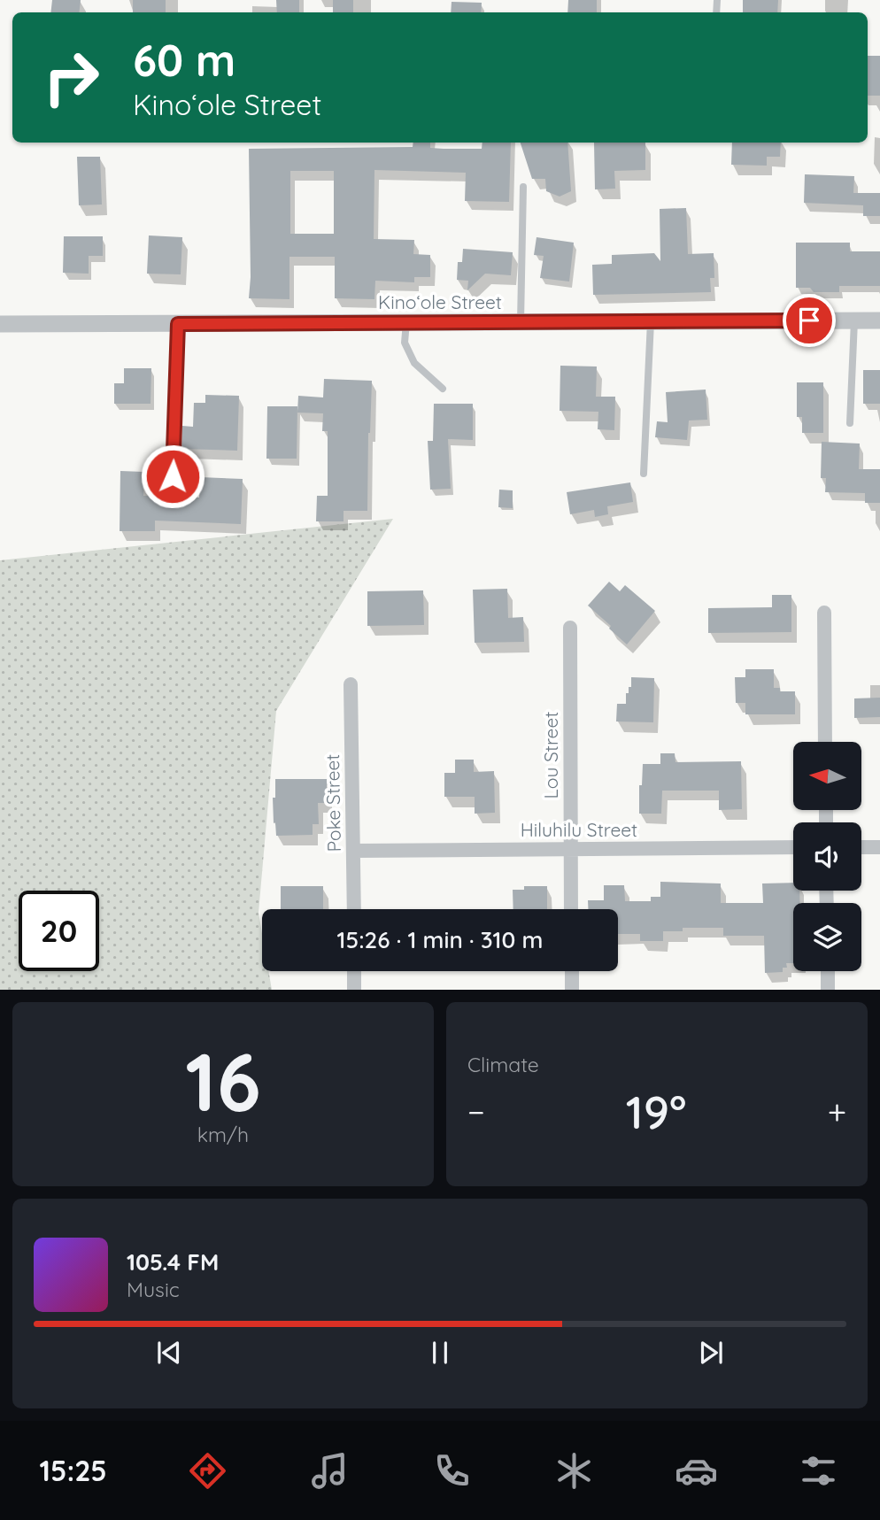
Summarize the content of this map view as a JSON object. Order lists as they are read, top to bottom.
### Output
{
  "streets": {
    "street": [
      "Kinoʻole Street",
      "Lou Street",
      "Poke Street",
      "Hiluhilu Street"
    ]
  },
  "crossings": [
    ["Lou Street", "Hiluhilu Street"],
    ["Poke Street", "Hiluhilu Street"]
  ],
  "north": "left",
  "page": {
    "turn": ["60 m", "Kinoʻole Street"],
    "limit": "20",
    "trip": "15:26 · 1 min · 310 m",
    "tile": [
      ["16", "km/h"],
      "Climate"
    ],
    "heat": ["−", "19°", "+"],
    "song": ["105.4 FM", "Music"],
    "tabs": "15:25"
  }
}
